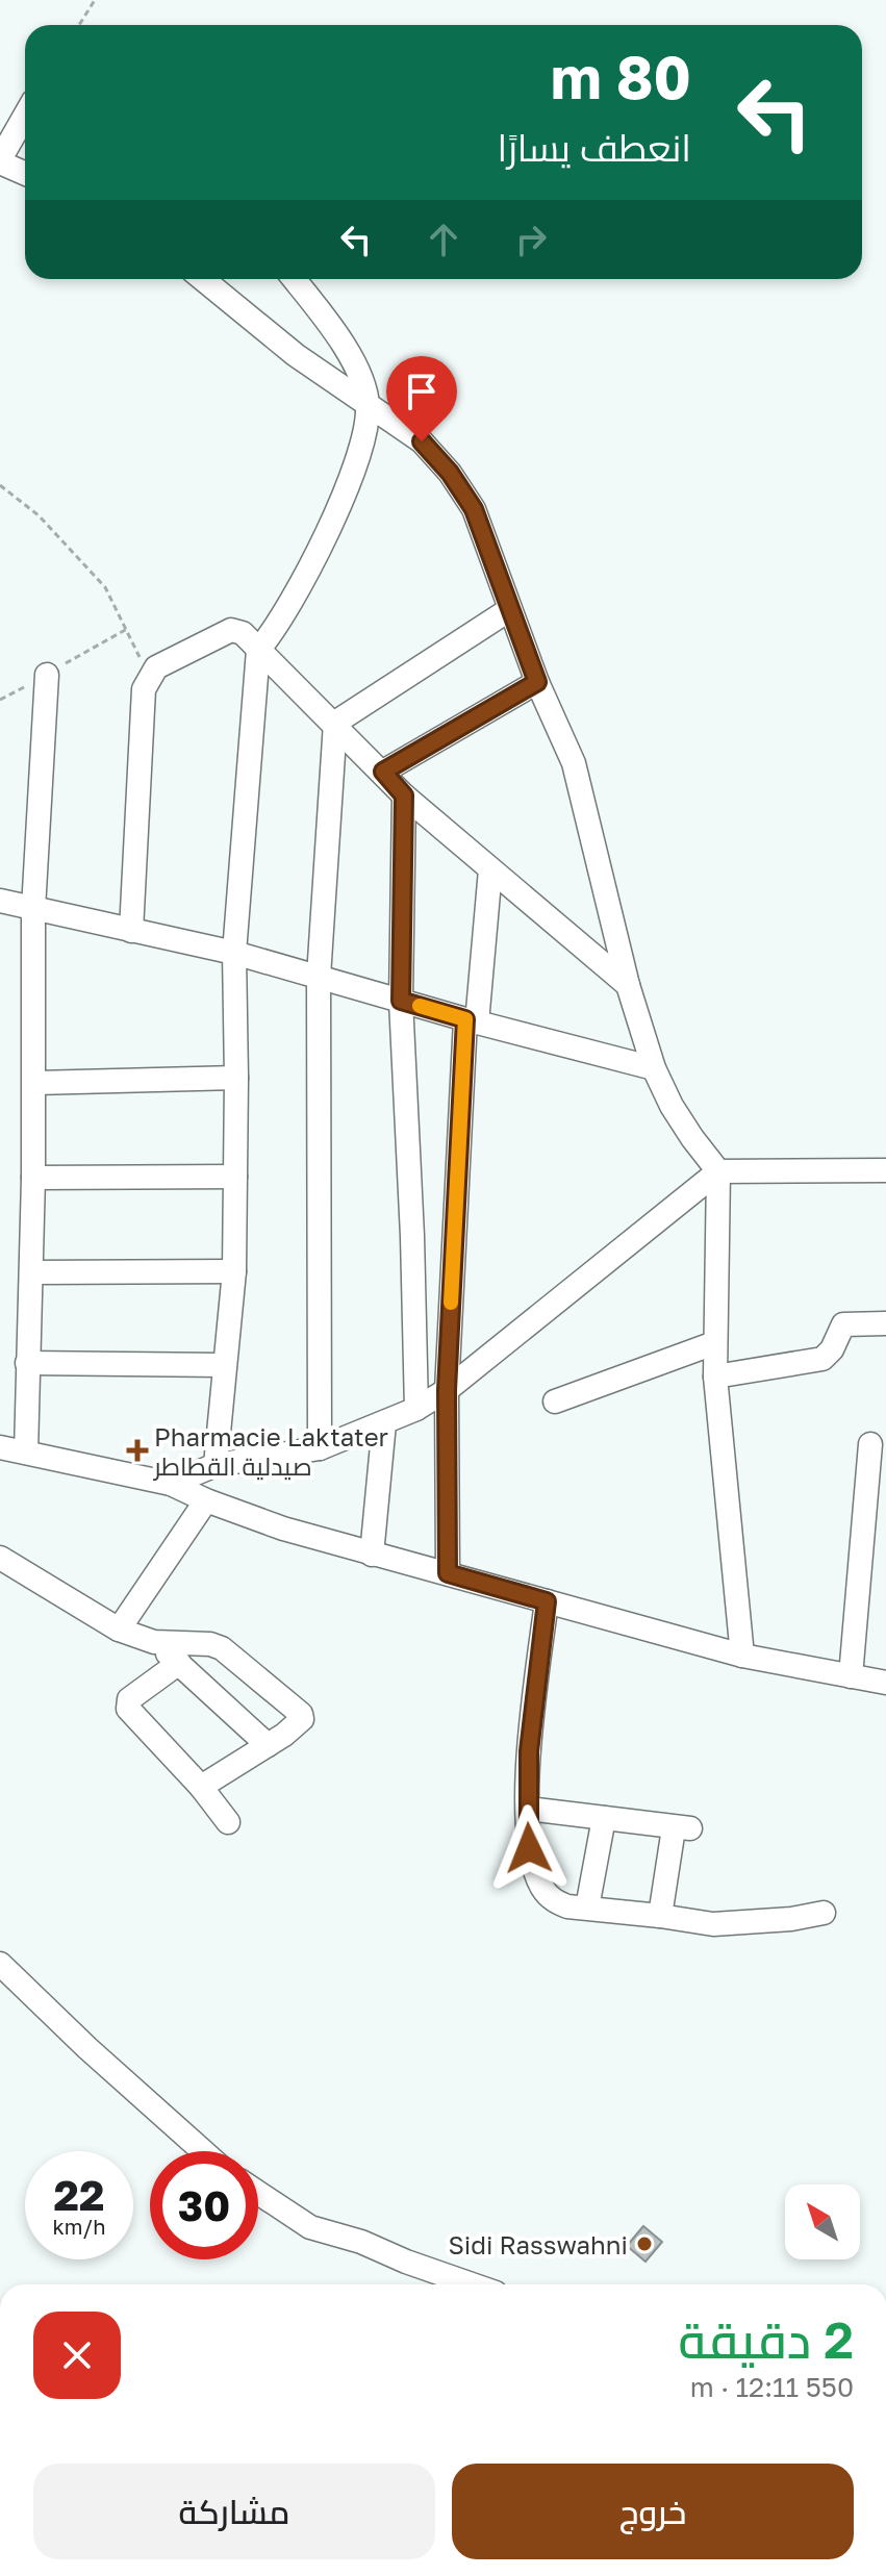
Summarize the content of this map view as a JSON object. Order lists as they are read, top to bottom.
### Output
{
  "places": {
    "health": ["Pharmacie Laktater صيدلية القطاطر"],
    "other": ["Sidi Rasswahni"]
  },
  "north": "top left",
  "page": {
    "turn": ["80 m", "انعطف يسارًا"],
    "speed": "22 km/h",
    "limit": "30",
    "heading": ["2 دقيقة", "550 m · 12:11"],
    "buttons": ["خروج", "مشاركة"]
  }
}
